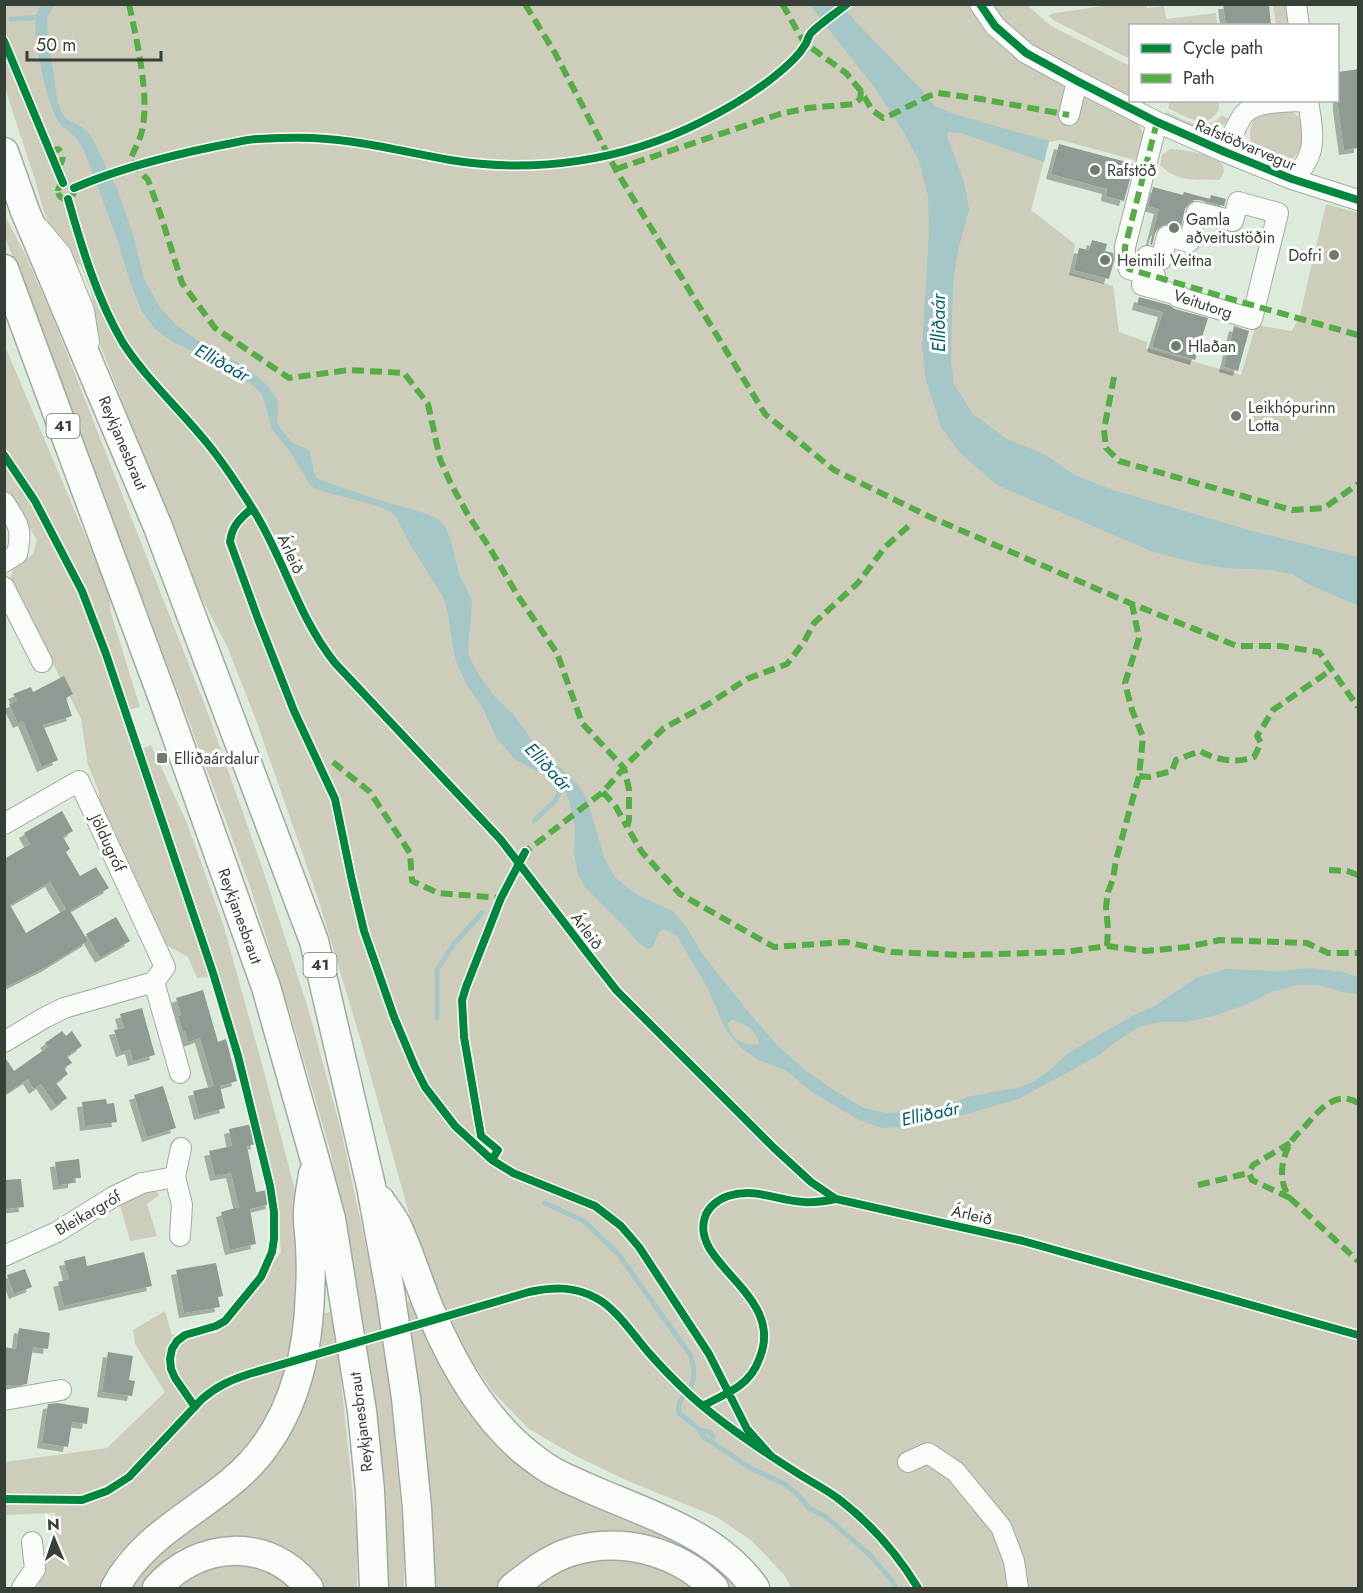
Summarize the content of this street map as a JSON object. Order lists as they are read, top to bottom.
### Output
{
  "streets": {
    "highway": ["41", "Reykjanesbraut"],
    "street": [
      "Rafstöðvarvegur",
      "Veitutorg",
      "Jöldugróf",
      "Bleikargróf"
    ],
    "cycle path": ["Árleið"]
  },
  "water": ["Elliðaár"],
  "places": {
    "other": [
      "Rafstöð",
      "Gamla aðveitustöðin",
      "Dofri",
      "Heimili Veitna",
      "Hlaðan",
      "Leikhópurinn Lotta"
    ],
    "transit": ["Elliðaárdalur"]
  },
  "legend": ["Cycle path", "Path"],
  "scale_bar": "50 m",
  "north": "top"
}
